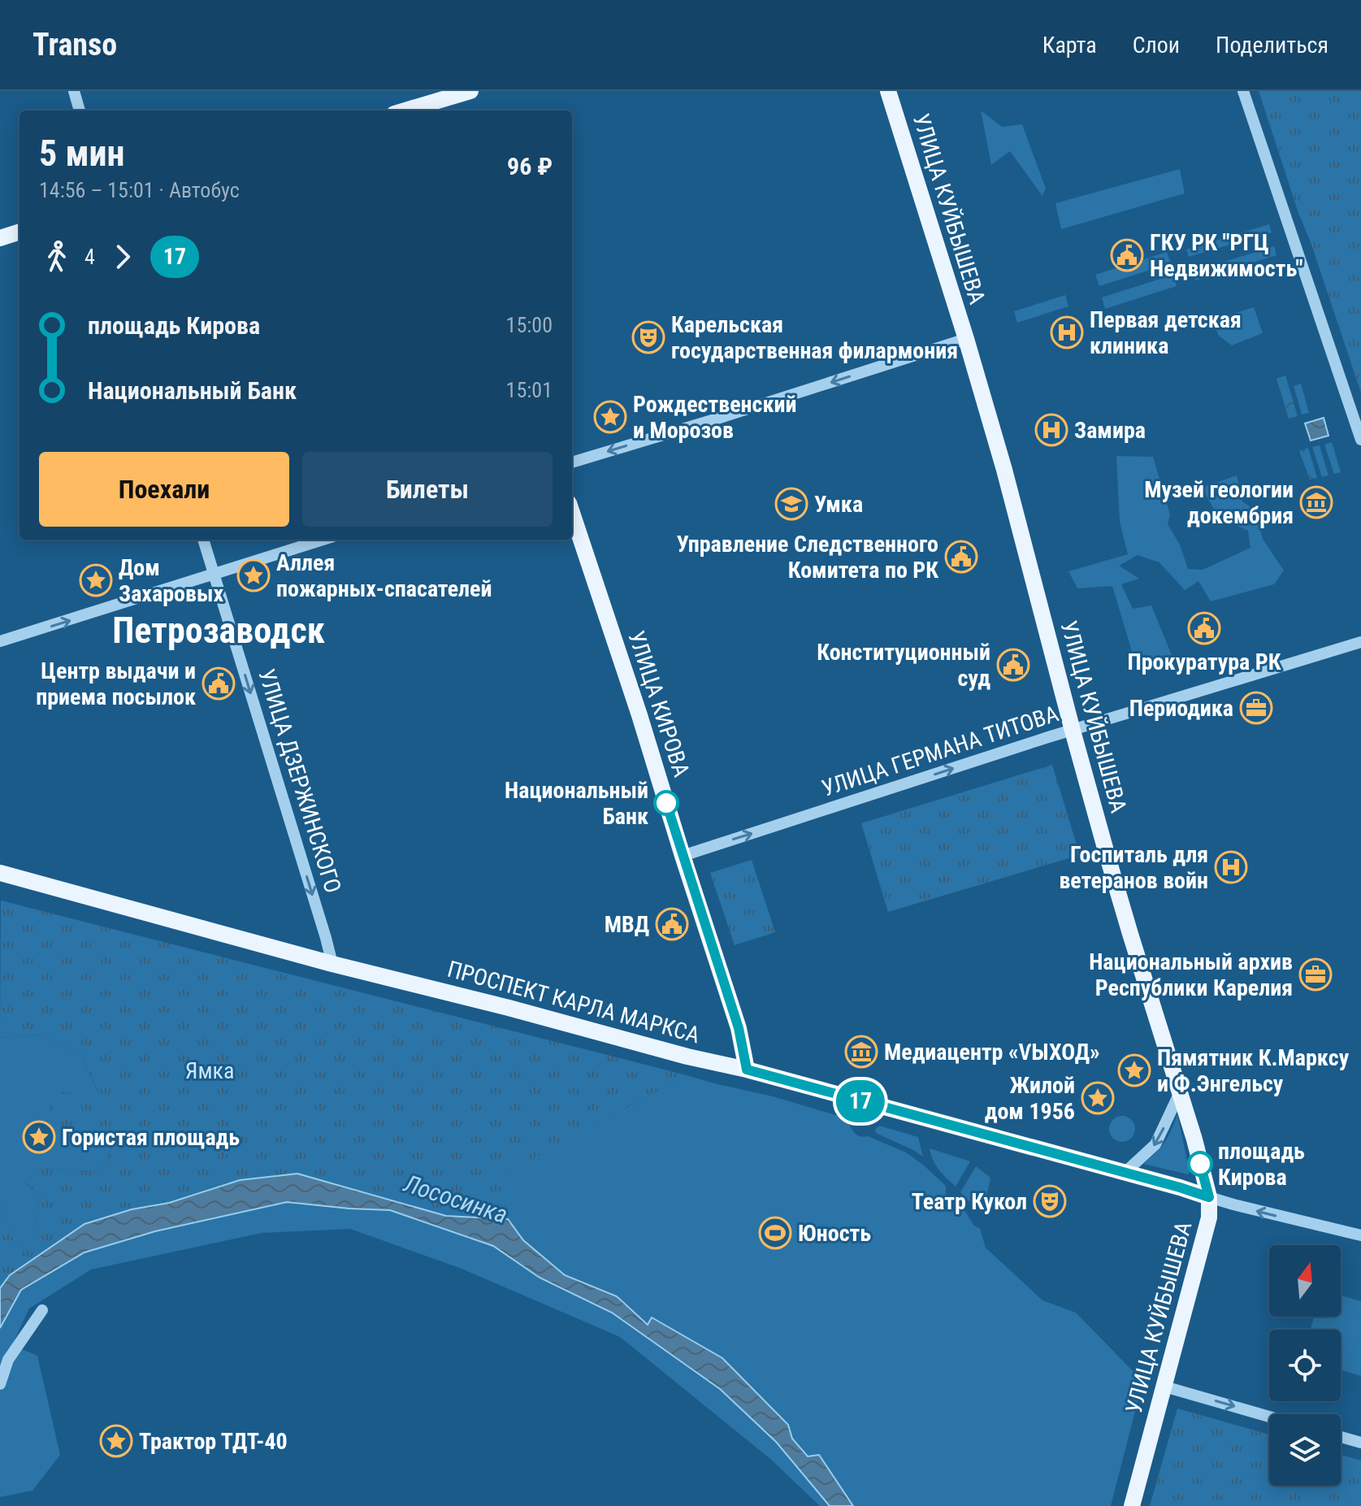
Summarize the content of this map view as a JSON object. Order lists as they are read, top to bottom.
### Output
{
  "streets": {
    "main road": ["УЛИЦА КУЙБЫШЕВА", "УЛИЦА КИРОВА", "ПРОСПЕКТ КАРЛА МАРКСА"],
    "street": ["УЛИЦА ГЕРМАНА ТИТОВА", "УЛИЦА ДЗЕРЖИНСКОГО"]
  },
  "crossings": [
    ["УЛИЦА КУЙБЫШЕВА", "УЛИЦА ГЕРМАНА ТИТОВА"],
    ["УЛИЦА КУЙБЫШЕВА", "ПРОСПЕКТ КАРЛА МАРКСА"],
    ["УЛИЦА КИРОВА", "УЛИЦА ГЕРМАНА ТИТОВА"],
    ["УЛИЦА КИРОВА", "ПРОСПЕКТ КАРЛА МАРКСА"],
    ["УЛИЦА ДЗЕРЖИНСКОГО", "ПРОСПЕКТ КАРЛА МАРКСА"]
  ],
  "one_way": ["УЛИЦА ГЕРМАНА ТИТОВА", "УЛИЦА ДЗЕРЖИНСКОГО"],
  "districts": ["Петрозаводск"],
  "water": ["Лососинка"],
  "parks": ["Ямка"],
  "places": {
    "public building": [
      "ГКУ РК \"РГЦ Недвижимость\"",
      "Управление Следственного Комитета по РК",
      "Прокуратура РК",
      "Конституционный суд",
      "Центр выдачи и приема посылок",
      "МВД"
    ],
    "hospital": ["Первая детская клиника", "Замира", "Госпиталь для ветеранов войн"],
    "theatre": ["Карельская государственная филармония", "Театр Кукол"],
    "place": [
      "Рождественский и Морозов",
      "Аллея пожарных-спасателей",
      "Дом Захаровых",
      "Пямятник К.Марксу и Ф.Энгельсу",
      "Жилой дом 1956",
      "Гористая площадь",
      "Трактор ТДТ-40"
    ],
    "museum": ["Музей геологии докембрия", "Медиацентр «ѴЫХОД»"],
    "school or university": ["Умка"],
    "office": ["Периодика", "Национальный архив Республики Карелия"],
    "other": ["Национальный Банк", "площадь Кирова"],
    "sports": ["Юность"]
  },
  "lines": ["bus line 17"],
  "north": "top",
  "page": {
    "header": "Transo",
    "nav": ["Карта", "Слои", "Поделиться"],
    "on_map": "17",
    "heading": ["5 мин", "14:56 – 15:01 · Автобус", "96 ₽"],
    "legs": ["4", "17"],
    "list": [
      {
        "name": "площадь Кирова",
        "value": "15:00"
      },
      {
        "name": "Национальный Банк",
        "value": "15:01"
      }
    ],
    "buttons": ["Поехали", "Билеты"]
  }
}
